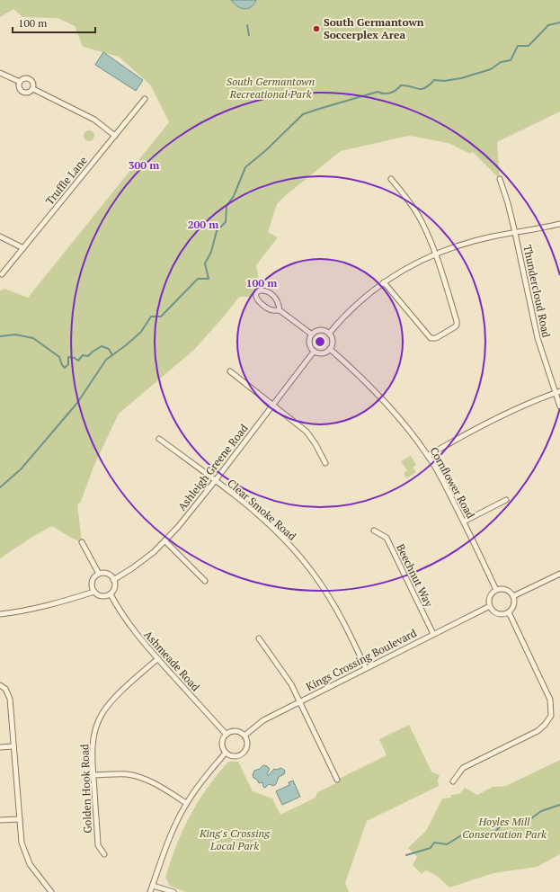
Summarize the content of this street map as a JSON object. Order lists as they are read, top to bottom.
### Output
{
  "streets": {
    "street": [
      "Truffle Lane",
      "Thundercloud Road",
      "Ashleigh Greene Road",
      "Cornflower Road",
      "Clear Smoke Road",
      "Beechnut Way",
      "Kings Crossing Boulevard",
      "Ashmeade Road",
      "Golden Hook Road"
    ]
  },
  "crossings": [
    ["Ashleigh Greene Road", "Cornflower Road"],
    ["Ashleigh Greene Road", "Clear Smoke Road"],
    ["Ashleigh Greene Road", "Ashmeade Road"],
    ["Cornflower Road", "Kings Crossing Boulevard"],
    ["Clear Smoke Road", "Kings Crossing Boulevard"],
    ["Beechnut Way", "Kings Crossing Boulevard"],
    ["Kings Crossing Boulevard", "Ashmeade Road"],
    ["Ashmeade Road", "Golden Hook Road"]
  ],
  "parks": ["South Germantown Recreational Park", "Hoyles Mill Conservation Park", "King's Crossing Local Park"],
  "places": ["South Germantown Soccerplex Area"],
  "scale_bar": "100 m",
  "rings": ["300 m", "200 m", "100 m"]
}
